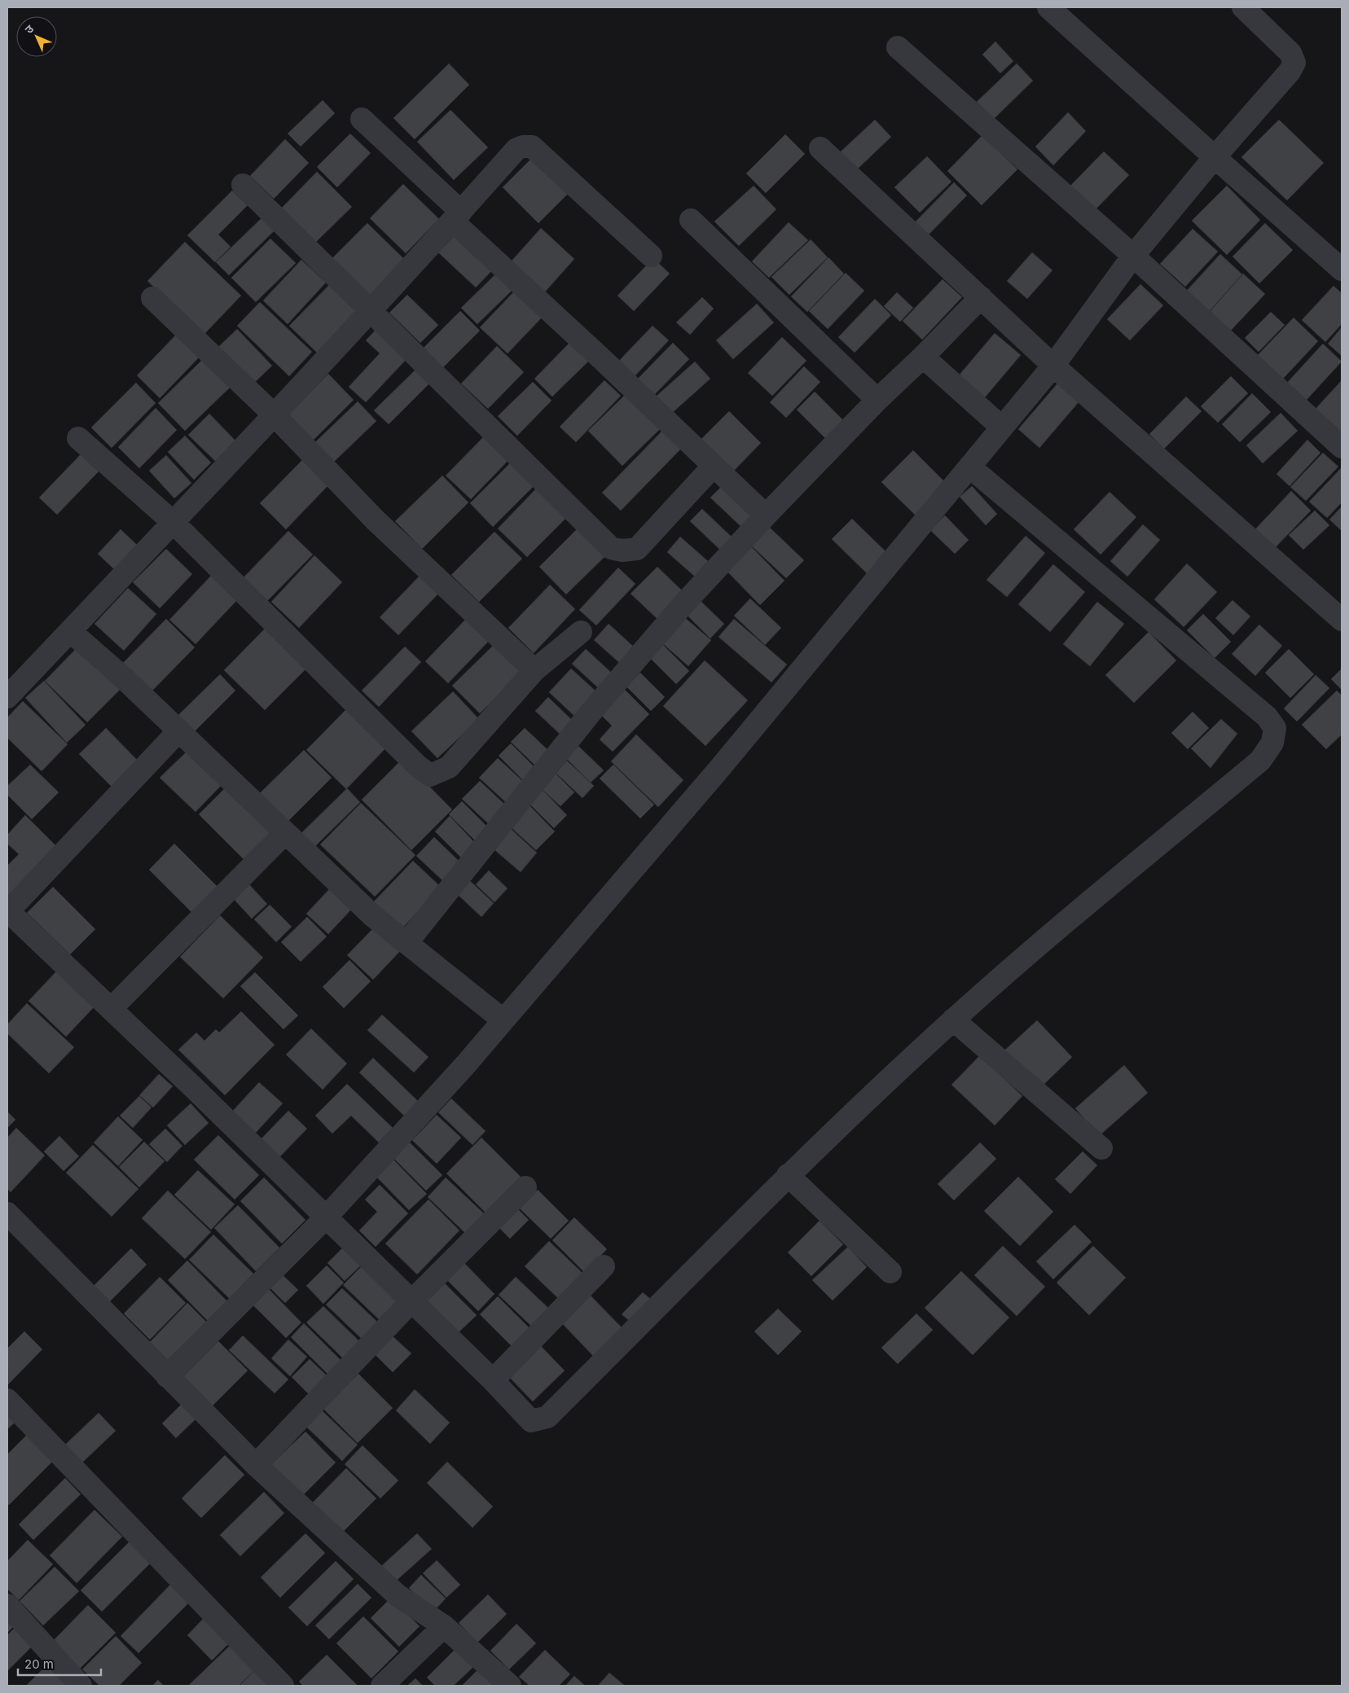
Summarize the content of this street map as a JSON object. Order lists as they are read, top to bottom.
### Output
{
  "scale_bar": "20 m",
  "north": "top left"
}
